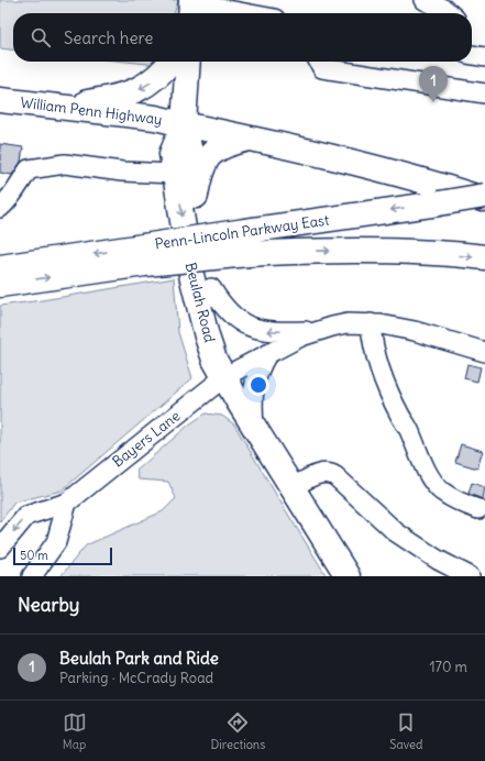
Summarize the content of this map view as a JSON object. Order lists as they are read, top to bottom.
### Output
{
  "streets": {
    "main road": ["William Penn Highway", "Penn-Lincoln Parkway East", "Beulah Road"],
    "street": ["Bayers Lane"]
  },
  "crossings": [
    ["William Penn Highway", "Beulah Road"],
    ["Beulah Road", "Bayers Lane"]
  ],
  "scale_bar": "50 m",
  "page": {
    "search": "Search here",
    "pins": "1",
    "scale": "50 m",
    "heading": "Nearby",
    "list": [
      {
        "mark": "1",
        "name": "Beulah Park and Ride",
        "note": "Parking · McCrady Road",
        "value": "170 m"
      }
    ],
    "nav": ["Map", "Directions", "Saved"]
  }
}
